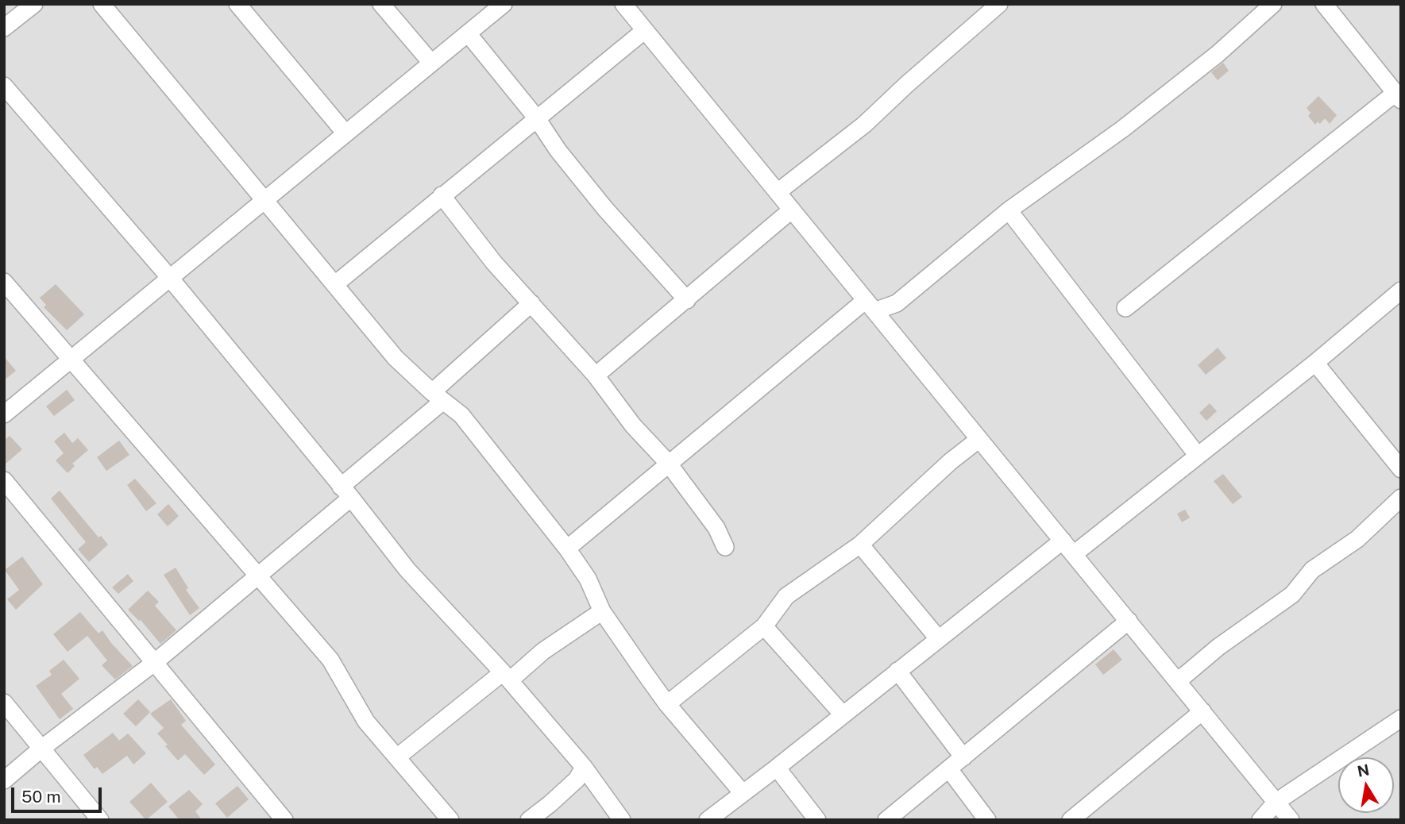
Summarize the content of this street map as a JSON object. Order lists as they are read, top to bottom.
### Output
{
  "scale_bar": "50 m",
  "north": "top"
}
